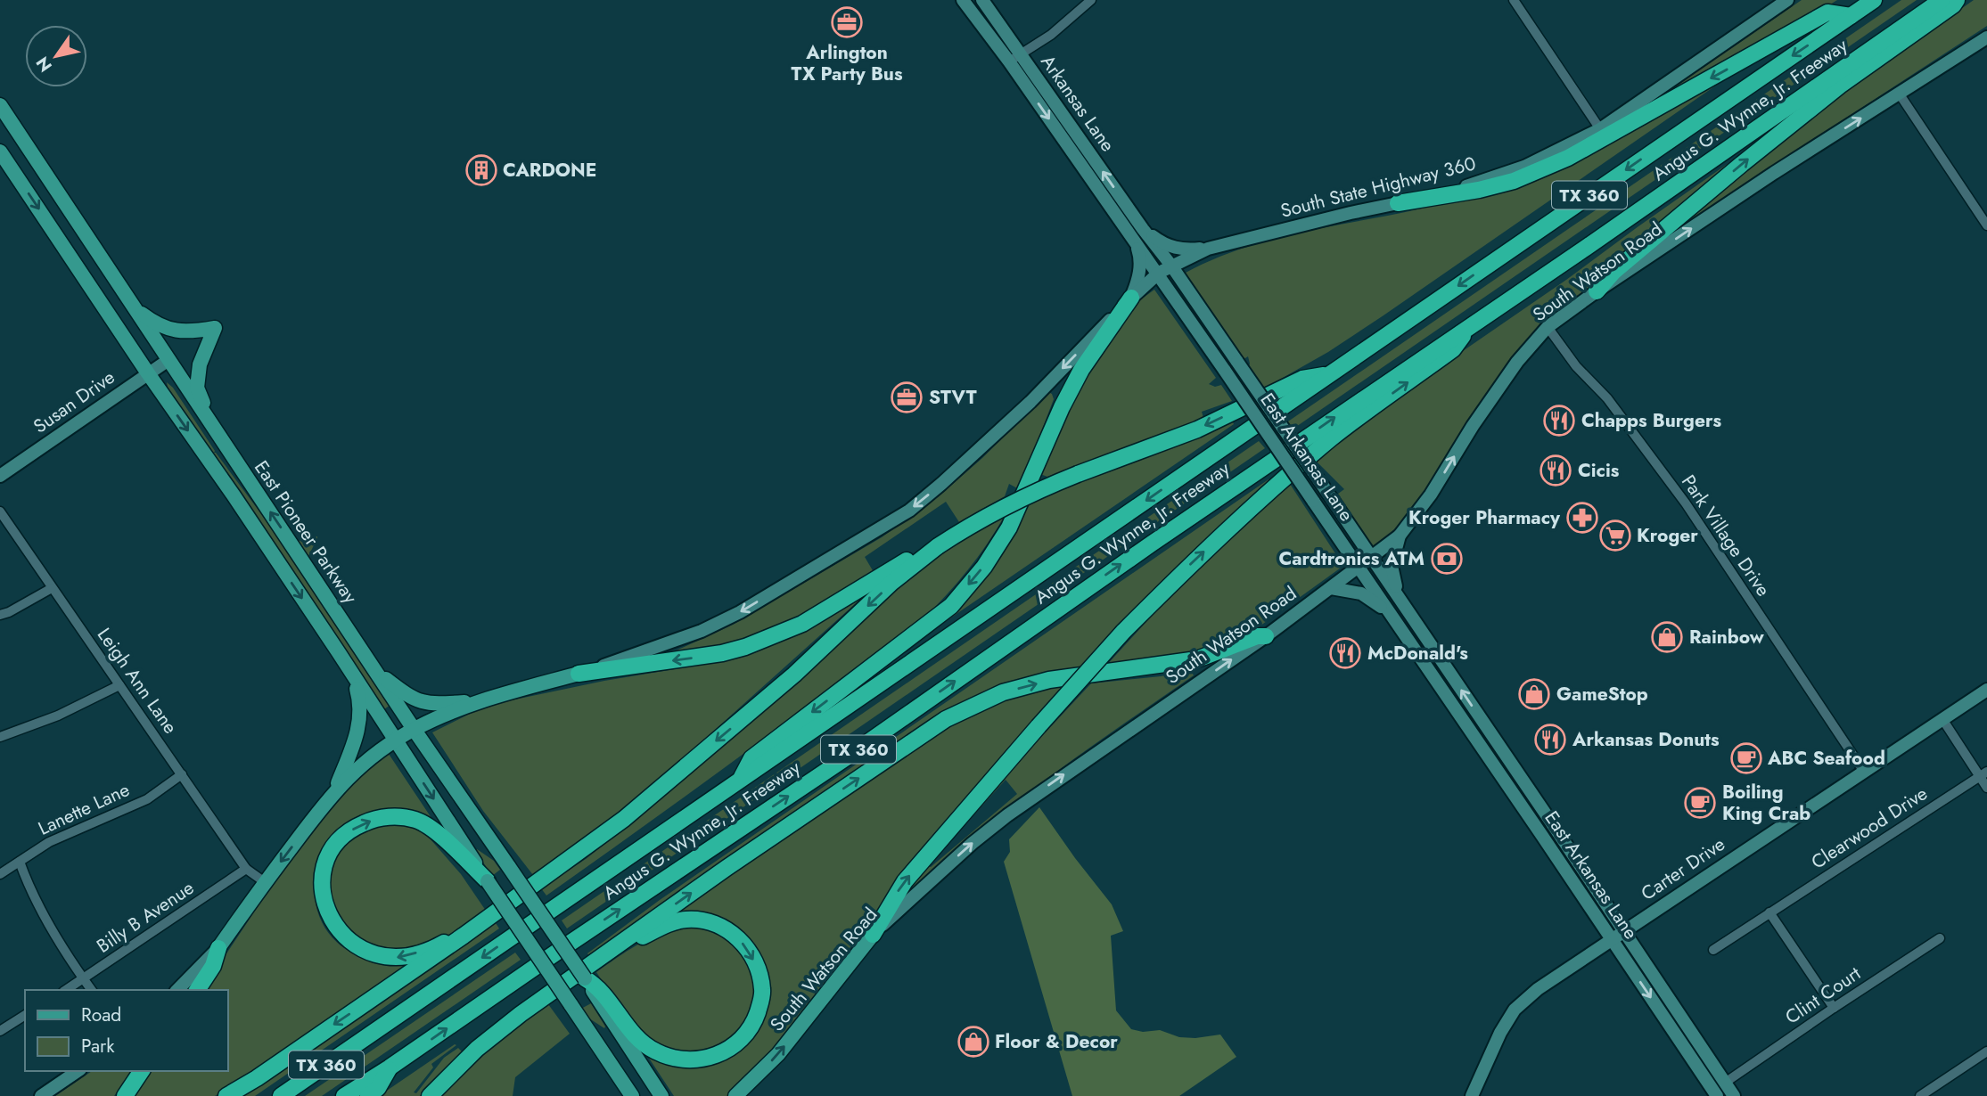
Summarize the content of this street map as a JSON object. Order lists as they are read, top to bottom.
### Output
{
  "streets": {
    "highway": ["Angus G. Wynne, Jr. Freeway", "TX 360"],
    "main road": [
      "Arkansas Lane",
      "South State Highway 360",
      "South Watson Road",
      "Susan Drive",
      "East Arkansas Lane",
      "East Pioneer Parkway",
      "Carter Drive"
    ],
    "street": [
      "Park Village Drive",
      "Leigh Ann Lane",
      "Lanette Lane",
      "Clearwood Drive",
      "Billy B Avenue",
      "Clint Court"
    ]
  },
  "crossings": [
    ["Arkansas Lane", "East Arkansas Lane"],
    ["South State Highway 360", "East Arkansas Lane"],
    ["South Watson Road", "East Arkansas Lane"],
    ["South Watson Road", "Park Village Drive"],
    ["Susan Drive", "East Pioneer Parkway"],
    ["East Arkansas Lane", "Carter Drive"],
    ["East Arkansas Lane", "Clint Court"],
    ["Park Village Drive", "Carter Drive"],
    ["Leigh Ann Lane", "Lanette Lane"],
    ["Leigh Ann Lane", "Billy B Avenue"]
  ],
  "one_way": ["Arkansas Lane", "South Watson Road"],
  "places": {
    "office": ["Arlington TX Party Bus", "STVT"],
    "building": ["CARDONE"],
    "restaurant": [
      "Chapps Burgers",
      "Cicis",
      "McDonald's",
      "Arkansas Donuts"
    ],
    "pharmacy": ["Kroger Pharmacy"],
    "supermarket": ["Kroger"],
    "bank": ["Cardtronics ATM"],
    "shop": ["Rainbow", "GameStop", "Floor & Decor"],
    "cafe": ["ABC Seafood", "Boiling King Crab"]
  },
  "legend": ["Road", "Park"],
  "north": "bottom left"
}
